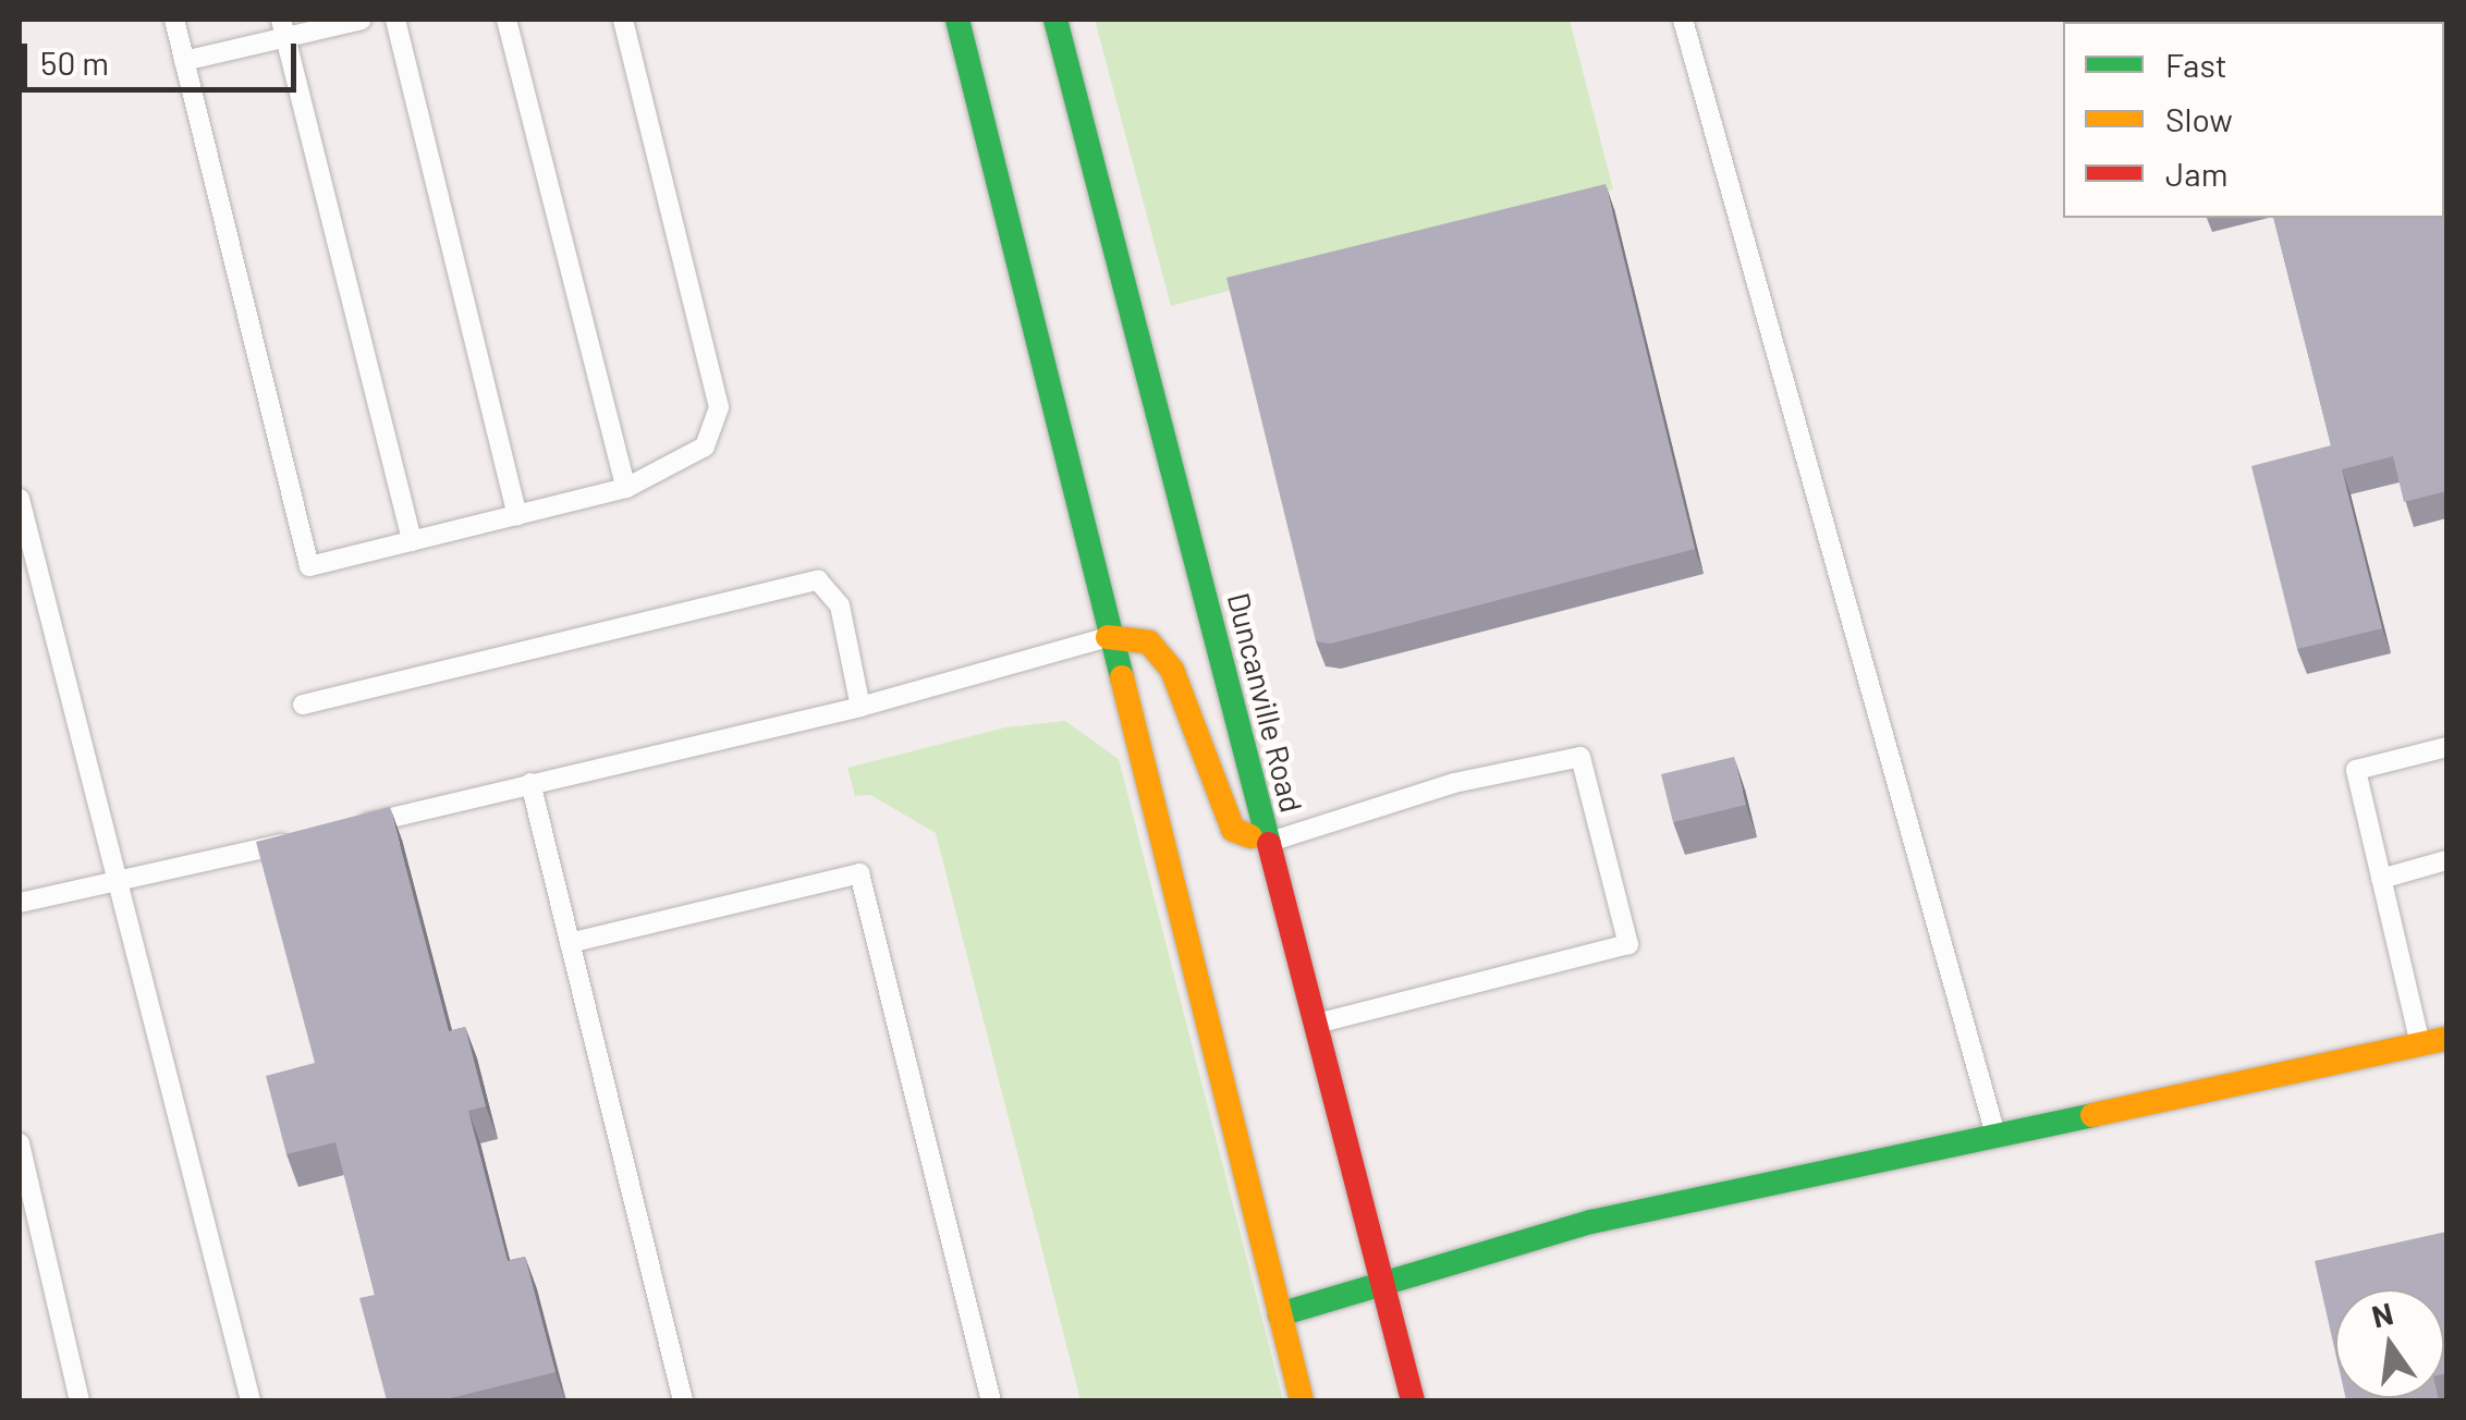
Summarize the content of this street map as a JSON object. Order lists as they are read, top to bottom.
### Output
{
  "streets": {
    "main road": ["Duncanville Road"]
  },
  "legend": ["Fast", "Slow", "Jam"],
  "scale_bar": "50 m",
  "north": "top"
}
